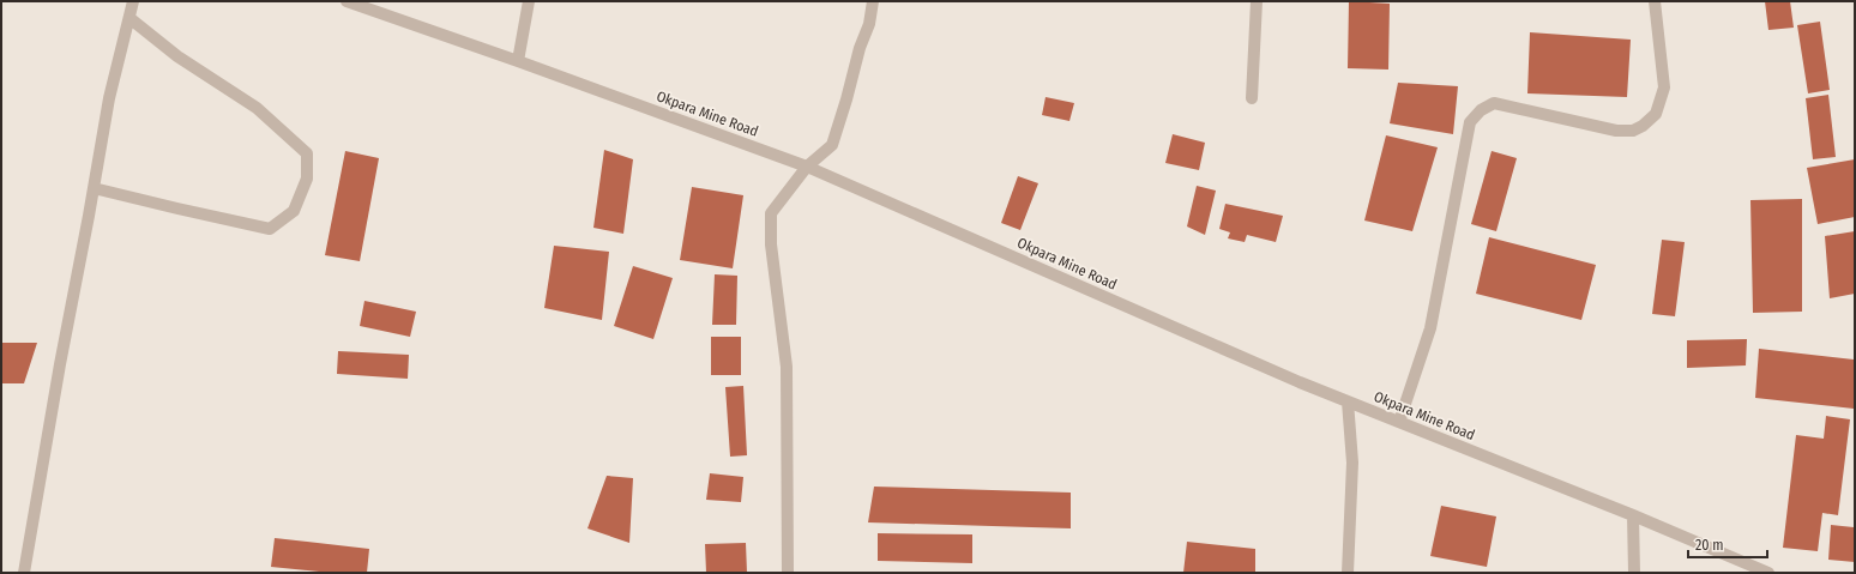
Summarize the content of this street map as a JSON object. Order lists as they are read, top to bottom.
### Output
{
  "streets": {
    "street": ["Okpara Mine Road"]
  },
  "scale_bar": "20 m"
}
